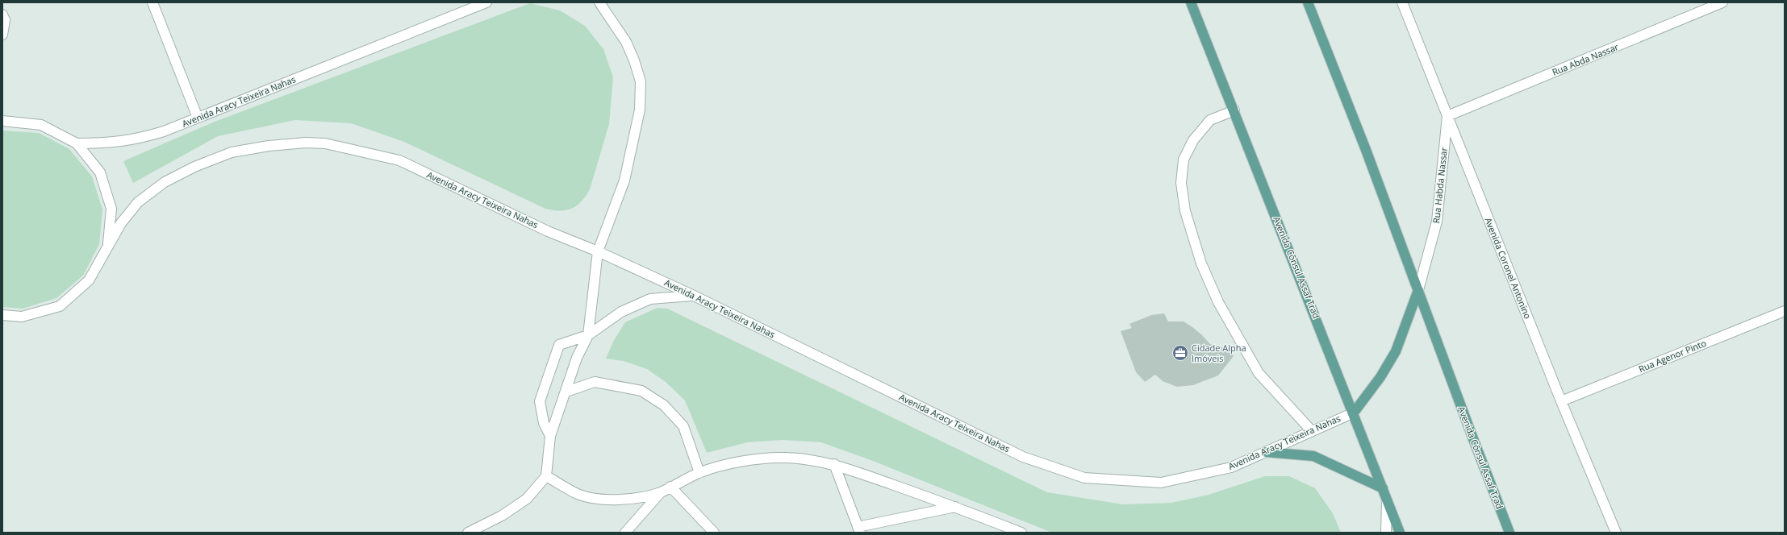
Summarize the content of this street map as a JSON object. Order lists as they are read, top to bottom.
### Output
{
  "streets": {
    "main road": ["Avenida Cônsul Assaf Trad"],
    "street": [
      "Rua Abda Nassar",
      "Avenida Aracy Teixeira Nahas",
      "Rua Habda Nassar",
      "Avenida Coronel Antonino",
      "Rua Agenor Pinto"
    ]
  },
  "crossings": [
    ["Rua Abda Nassar", "Rua Habda Nassar"],
    ["Rua Abda Nassar", "Avenida Coronel Antonino"],
    ["Avenida Aracy Teixeira Nahas", "Avenida Cônsul Assaf Trad"],
    ["Rua Habda Nassar", "Avenida Cônsul Assaf Trad"],
    ["Rua Habda Nassar", "Avenida Coronel Antonino"],
    ["Avenida Coronel Antonino", "Rua Agenor Pinto"]
  ],
  "places": {
    "office": ["Cidade Alpha Imóveis"]
  }
}
